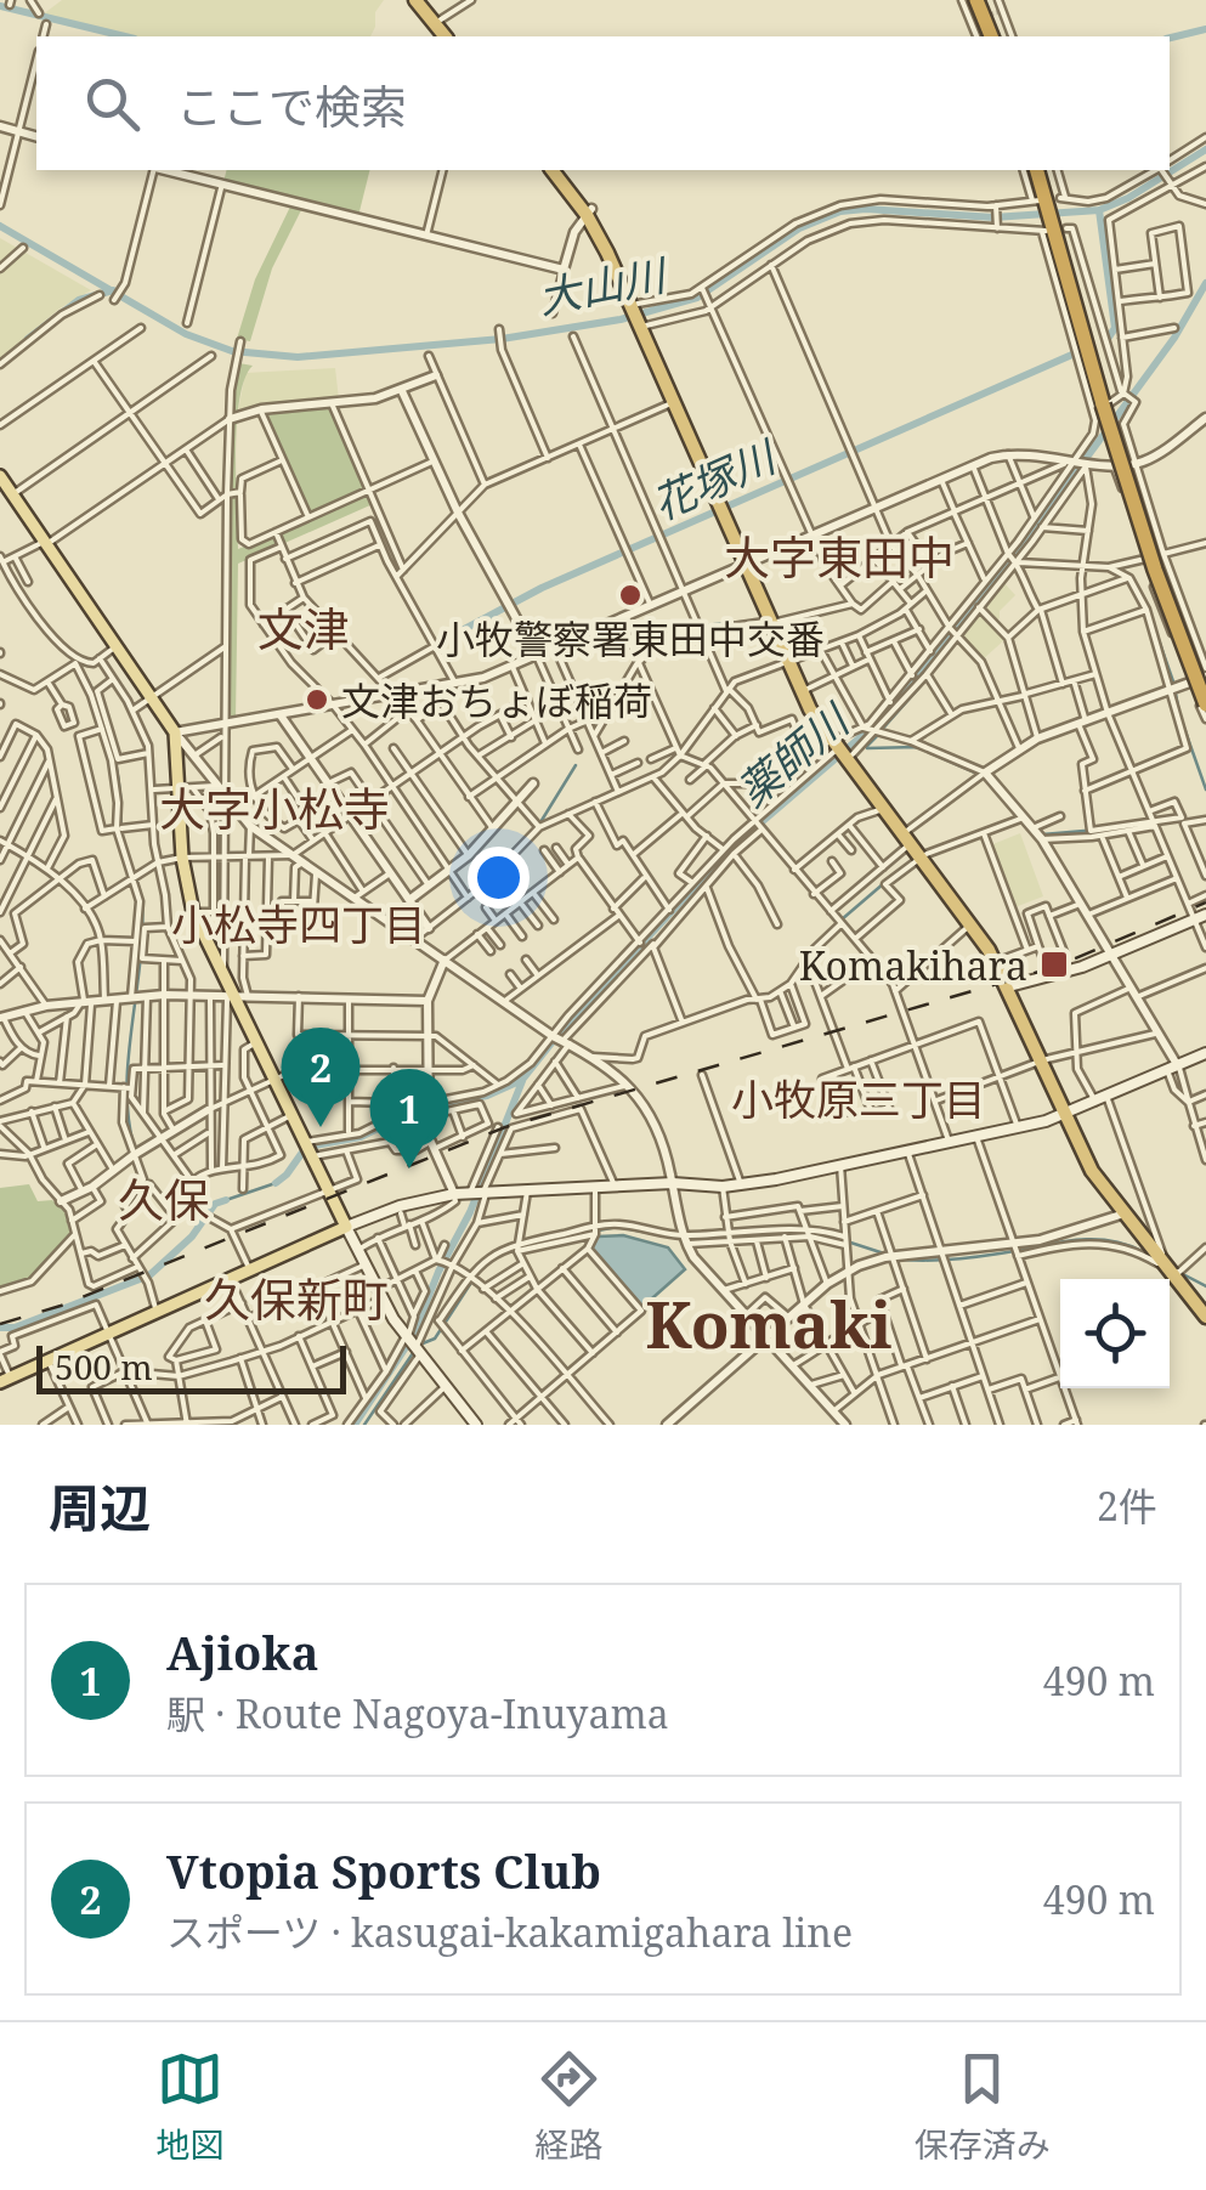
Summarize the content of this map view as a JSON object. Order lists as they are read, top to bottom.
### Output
{
  "districts": [
    "大字東田中",
    "文津",
    "大字小松寺",
    "小松寺四丁目",
    "小牧原三丁目",
    "久保",
    "久保新町",
    "Komaki"
  ],
  "water": ["大山川", "花塚川", "薬師川"],
  "places": {
    "other": ["小牧警察署東田中交番", "文津おちょぼ稲荷"],
    "transit": ["Komakihara"]
  },
  "scale_bar": "500 m",
  "page": {
    "search": "ここで検索",
    "pins": ["2", "1"],
    "scale": "500 m",
    "heading": ["周辺", "2件"],
    "list": [
      {
        "mark": "1",
        "name": "Ajioka",
        "note": "駅 · Route Nagoya-Inuyama",
        "value": "490 m"
      },
      {
        "mark": "2",
        "name": "Vtopia Sports Club",
        "note": "スポーツ · kasugai-kakamigahara line",
        "value": "490 m"
      }
    ],
    "nav": ["地図", "経路", "保存済み"]
  }
}
